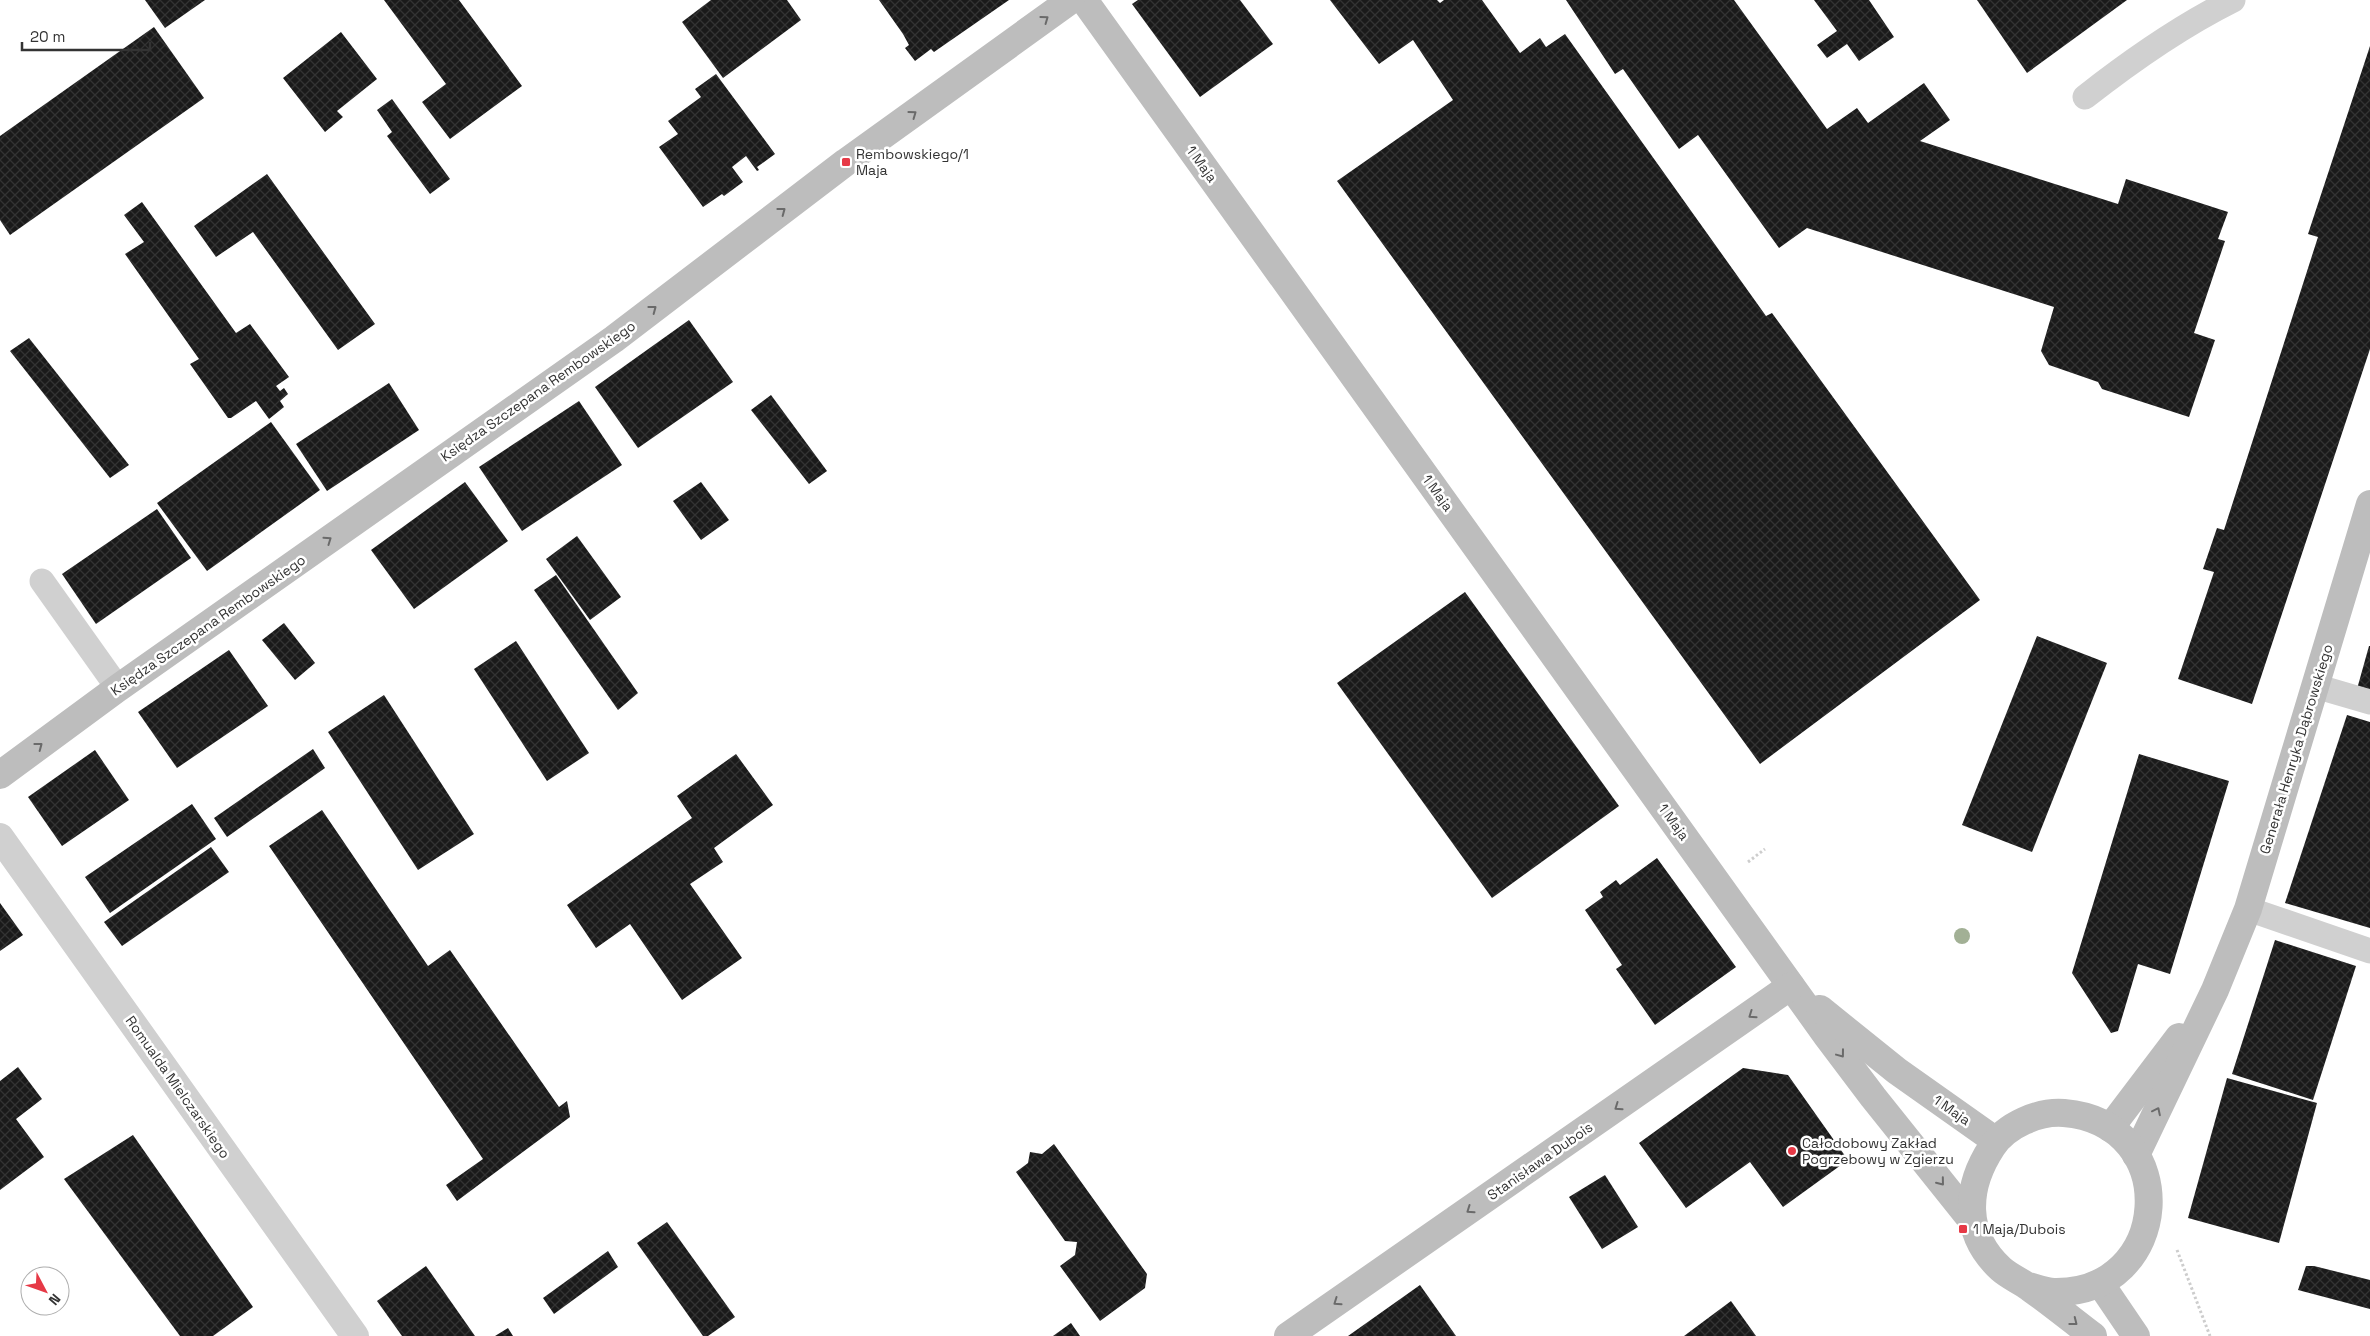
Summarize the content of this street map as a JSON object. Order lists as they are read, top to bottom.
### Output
{
  "streets": {
    "street": [
      "1 Maja",
      "Księdza Szczepana Rembowskiego",
      "Generała Henryka Dąbrowskiego",
      "Romualda Mielczarskiego",
      "Stanisława Dubois"
    ]
  },
  "crossings": [
    ["1 Maja", "Generała Henryka Dąbrowskiego"],
    ["1 Maja", "Stanisława Dubois"]
  ],
  "one_way": ["Księdza Szczepana Rembowskiego", "Stanisława Dubois"],
  "places": {
    "transit": ["Rembowskiego/1 Maja", "1 Maja/Dubois"],
    "other": ["Całodobowy Zakład Pogrzebowy w Zgierzu"]
  },
  "scale_bar": "20 m",
  "north": "bottom right"
}
